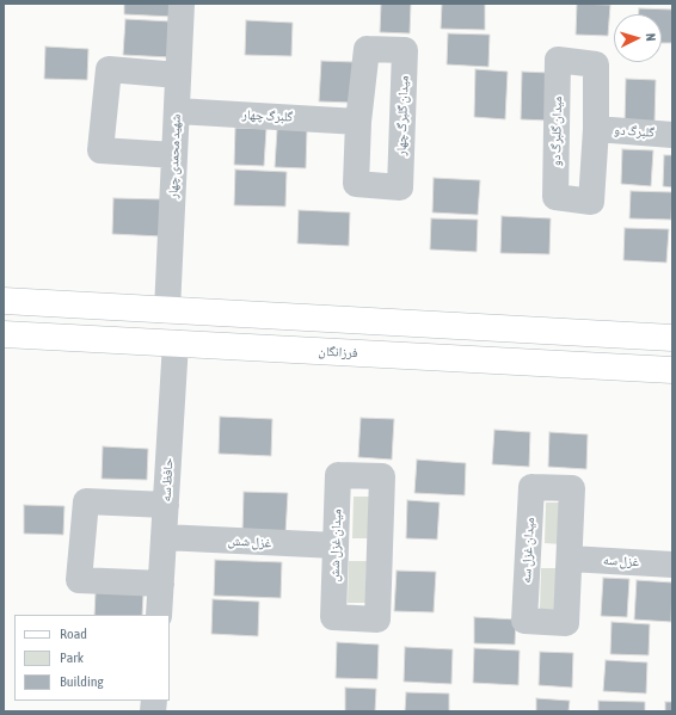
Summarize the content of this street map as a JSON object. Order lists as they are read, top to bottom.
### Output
{
  "streets": {
    "street": [
      "گلبرگ چهار",
      "میدان گلبرگ چهار",
      "میدان گلبرگ دو",
      "گلبرگ دو",
      "شهید محمدی چهار",
      "فرزانگان",
      "حافظ سه",
      "غزل شش",
      "میدان غزل شش",
      "میدان غزل سه",
      "غزل سه"
    ]
  },
  "crossings": [
    ["گلبرگ چهار", "میدان گلبرگ چهار"],
    ["گلبرگ چهار", "شهید محمدی چهار"],
    ["میدان گلبرگ دو", "گلبرگ دو"],
    ["فرزانگان", "حافظ سه"],
    ["حافظ سه", "غزل شش"],
    ["غزل شش", "میدان غزل شش"],
    ["میدان غزل سه", "غزل سه"]
  ],
  "legend": ["Road", "Park", "Building"],
  "north": "right"
}
